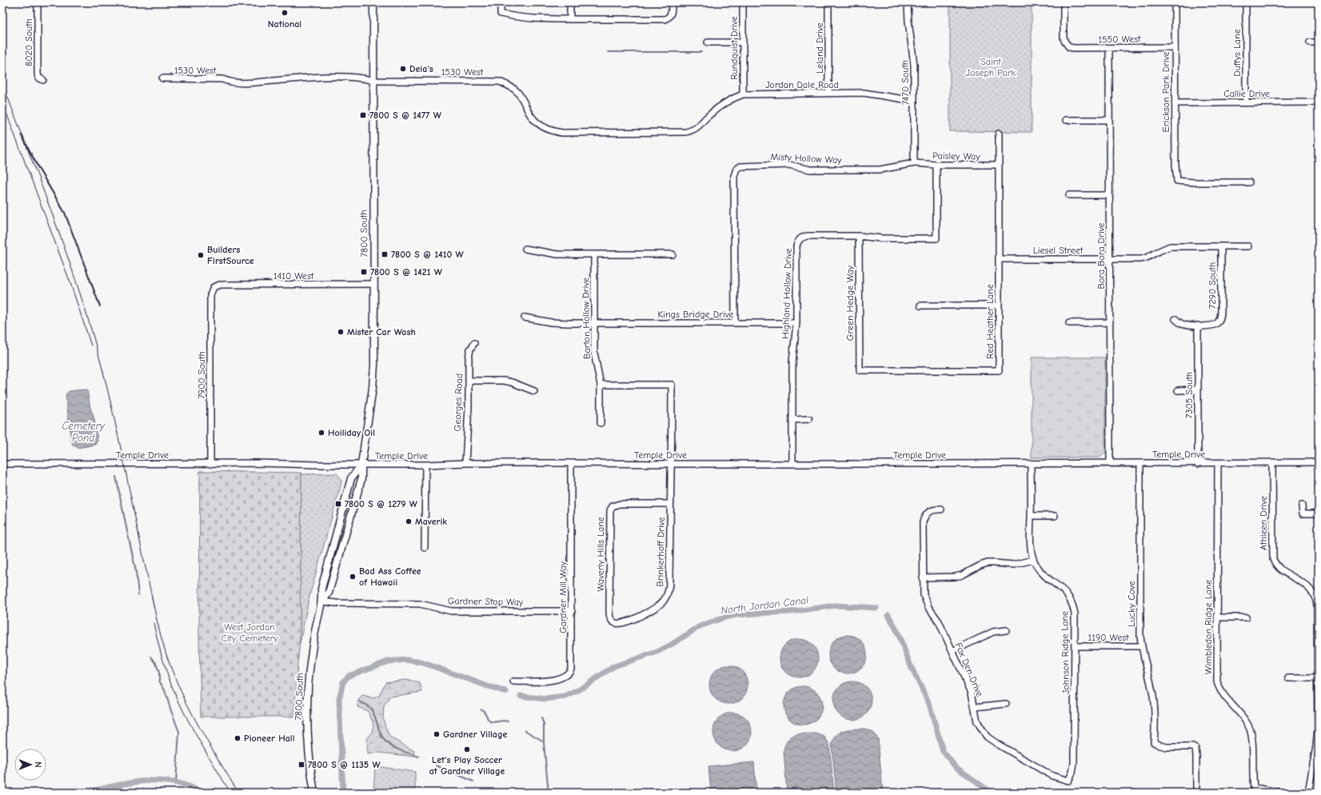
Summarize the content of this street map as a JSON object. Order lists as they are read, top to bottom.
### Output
{
  "streets": {
    "main road": ["7800 South"],
    "street": [
      "1550 West",
      "8020 South",
      "Rundquist Drive",
      "Leland Drive",
      "Duffys Lane",
      "1530 West",
      "7470 South",
      "Jordan Dale Road",
      "Erickson Park Drive",
      "Callie Drive",
      "Paisley Way",
      "Misty Hollow Way",
      "Liesel Street",
      "Bora Bora Drive",
      "1410 West",
      "7290 South",
      "Highland Hollow Drive",
      "Green Hedge Way",
      "Kings Bridge Drive",
      "Barton Hollow Drive",
      "Red Heather Lane",
      "7900 South",
      "7305 South",
      "Georges Road",
      "Temple Drive",
      "Athleen Drive",
      "Brinkerhoff Drive",
      "Waverly Hills Lane",
      "Gardner Mill Way",
      "Gardner Stop Way",
      "Lucky Cove",
      "Wimbledon Ridge Lane",
      "1190 West",
      "Johnson Ridge Lane",
      "Fox Den Drive"
    ]
  },
  "crossings": [
    ["1550 West", "Erickson Park Drive"],
    ["1550 West", "Bora Bora Drive"],
    ["Rundquist Drive", "Jordan Dale Road"],
    ["Leland Drive", "Jordan Dale Road"],
    ["Duffys Lane", "Callie Drive"],
    ["1530 West", "Jordan Dale Road"],
    ["1530 West", "7800 South"],
    ["7470 South", "Jordan Dale Road"],
    ["7470 South", "Paisley Way"],
    ["7470 South", "Misty Hollow Way"],
    ["Erickson Park Drive", "Callie Drive"],
    ["Paisley Way", "Misty Hollow Way"],
    ["Paisley Way", "Highland Hollow Drive"],
    ["Paisley Way", "Red Heather Lane"],
    ["Misty Hollow Way", "Kings Bridge Drive"],
    ["7800 South", "1410 West"],
    ["7800 South", "Temple Drive"],
    ["7800 South", "Gardner Stop Way"],
    ["Liesel Street", "Bora Bora Drive"],
    ["Liesel Street", "7290 South"],
    ["Liesel Street", "Red Heather Lane"],
    ["Bora Bora Drive", "Temple Drive"],
    ["1410 West", "7900 South"],
    ["7290 South", "7305 South"],
    ["Highland Hollow Drive", "Green Hedge Way"],
    ["Highland Hollow Drive", "Kings Bridge Drive"],
    ["Highland Hollow Drive", "Temple Drive"],
    ["Green Hedge Way", "Red Heather Lane"],
    ["Kings Bridge Drive", "Barton Hollow Drive"],
    ["7900 South", "Temple Drive"],
    ["7305 South", "Temple Drive"],
    ["Georges Road", "Temple Drive"],
    ["Temple Drive", "Athleen Drive"],
    ["Temple Drive", "Brinkerhoff Drive"],
    ["Temple Drive", "Gardner Mill Way"],
    ["Temple Drive", "Lucky Cove"],
    ["Temple Drive", "Wimbledon Ridge Lane"],
    ["Temple Drive", "Johnson Ridge Lane"],
    ["Brinkerhoff Drive", "Waverly Hills Lane"],
    ["Gardner Mill Way", "Gardner Stop Way"],
    ["Lucky Cove", "1190 West"],
    ["1190 West", "Johnson Ridge Lane"],
    ["Johnson Ridge Lane", "Fox Den Drive"]
  ],
  "water": ["Cemetery Pond", "North Jordan Canal"],
  "parks": ["Saint Joseph Park", "West Jordan City Cemetery"],
  "places": {
    "other": [
      "National",
      "Deia's",
      "Builders FirstSource",
      "Mister Car Wash",
      "Hoiliday Oil",
      "Maverik",
      "Bad Ass Coffee of Hawaii",
      "Gardner Village",
      "Pioneer Hall",
      "Let's Play Soccer at Gardner Village"
    ],
    "transit": [
      "7800 S @ 1477 W",
      "7800 S @ 1410 W",
      "7800 S @ 1421 W",
      "7800 S @ 1279 W",
      "7800 S @ 1135 W"
    ]
  },
  "north": "right"
}
